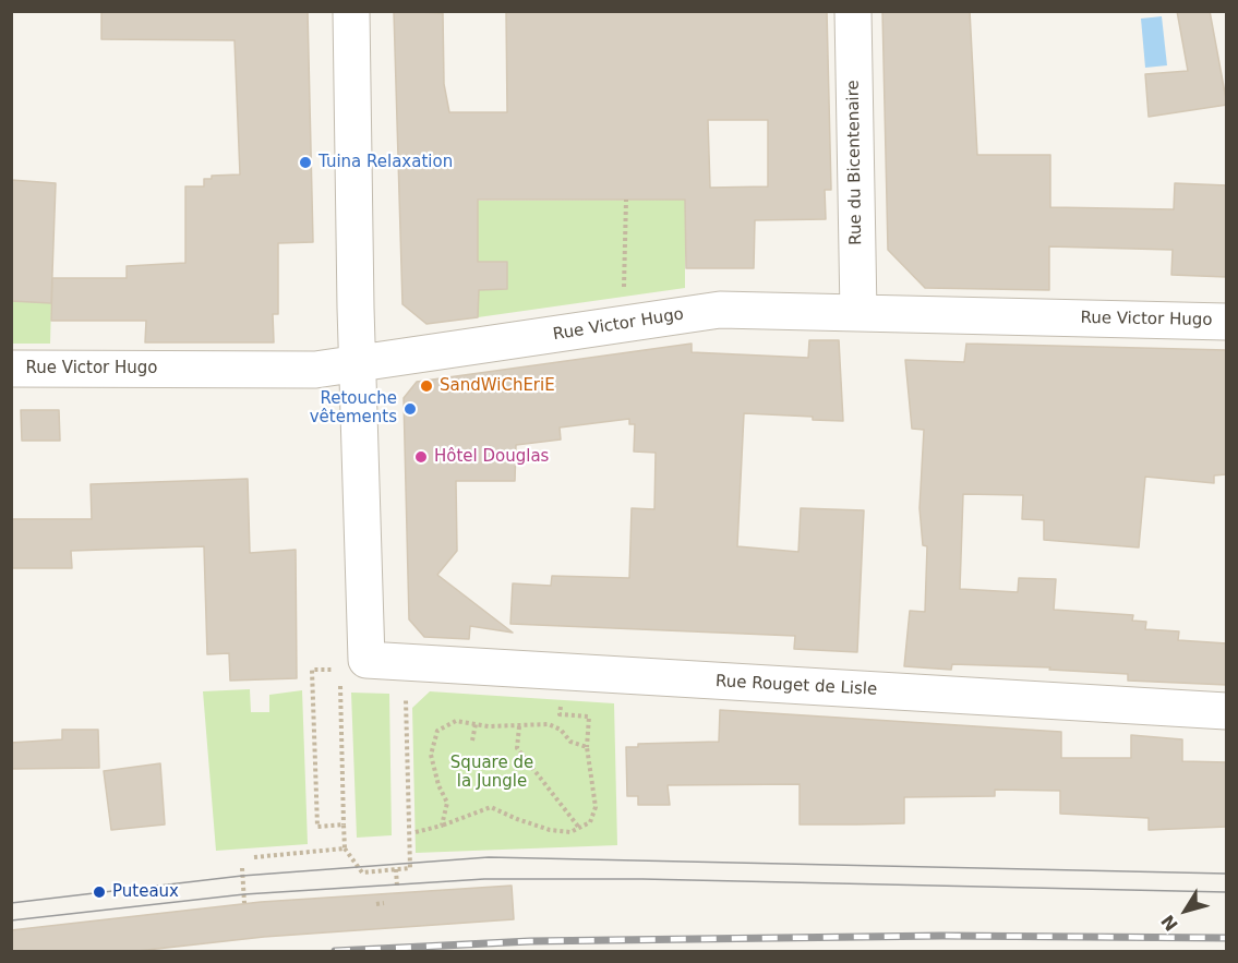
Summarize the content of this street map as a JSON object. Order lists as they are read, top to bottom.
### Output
{
  "streets": {
    "street": ["Rue du Bicentenaire", "Rue Victor Hugo", "Rue Rouget de Lisle"]
  },
  "crossings": [
    ["Rue du Bicentenaire", "Rue Victor Hugo"]
  ],
  "parks": ["Square de la Jungle"],
  "places": [
    "Tuina Relaxation",
    "SandWiChEriE",
    "Retouche vêtements",
    "Hôtel Douglas",
    "Puteaux"
  ],
  "north": "bottom left"
}
